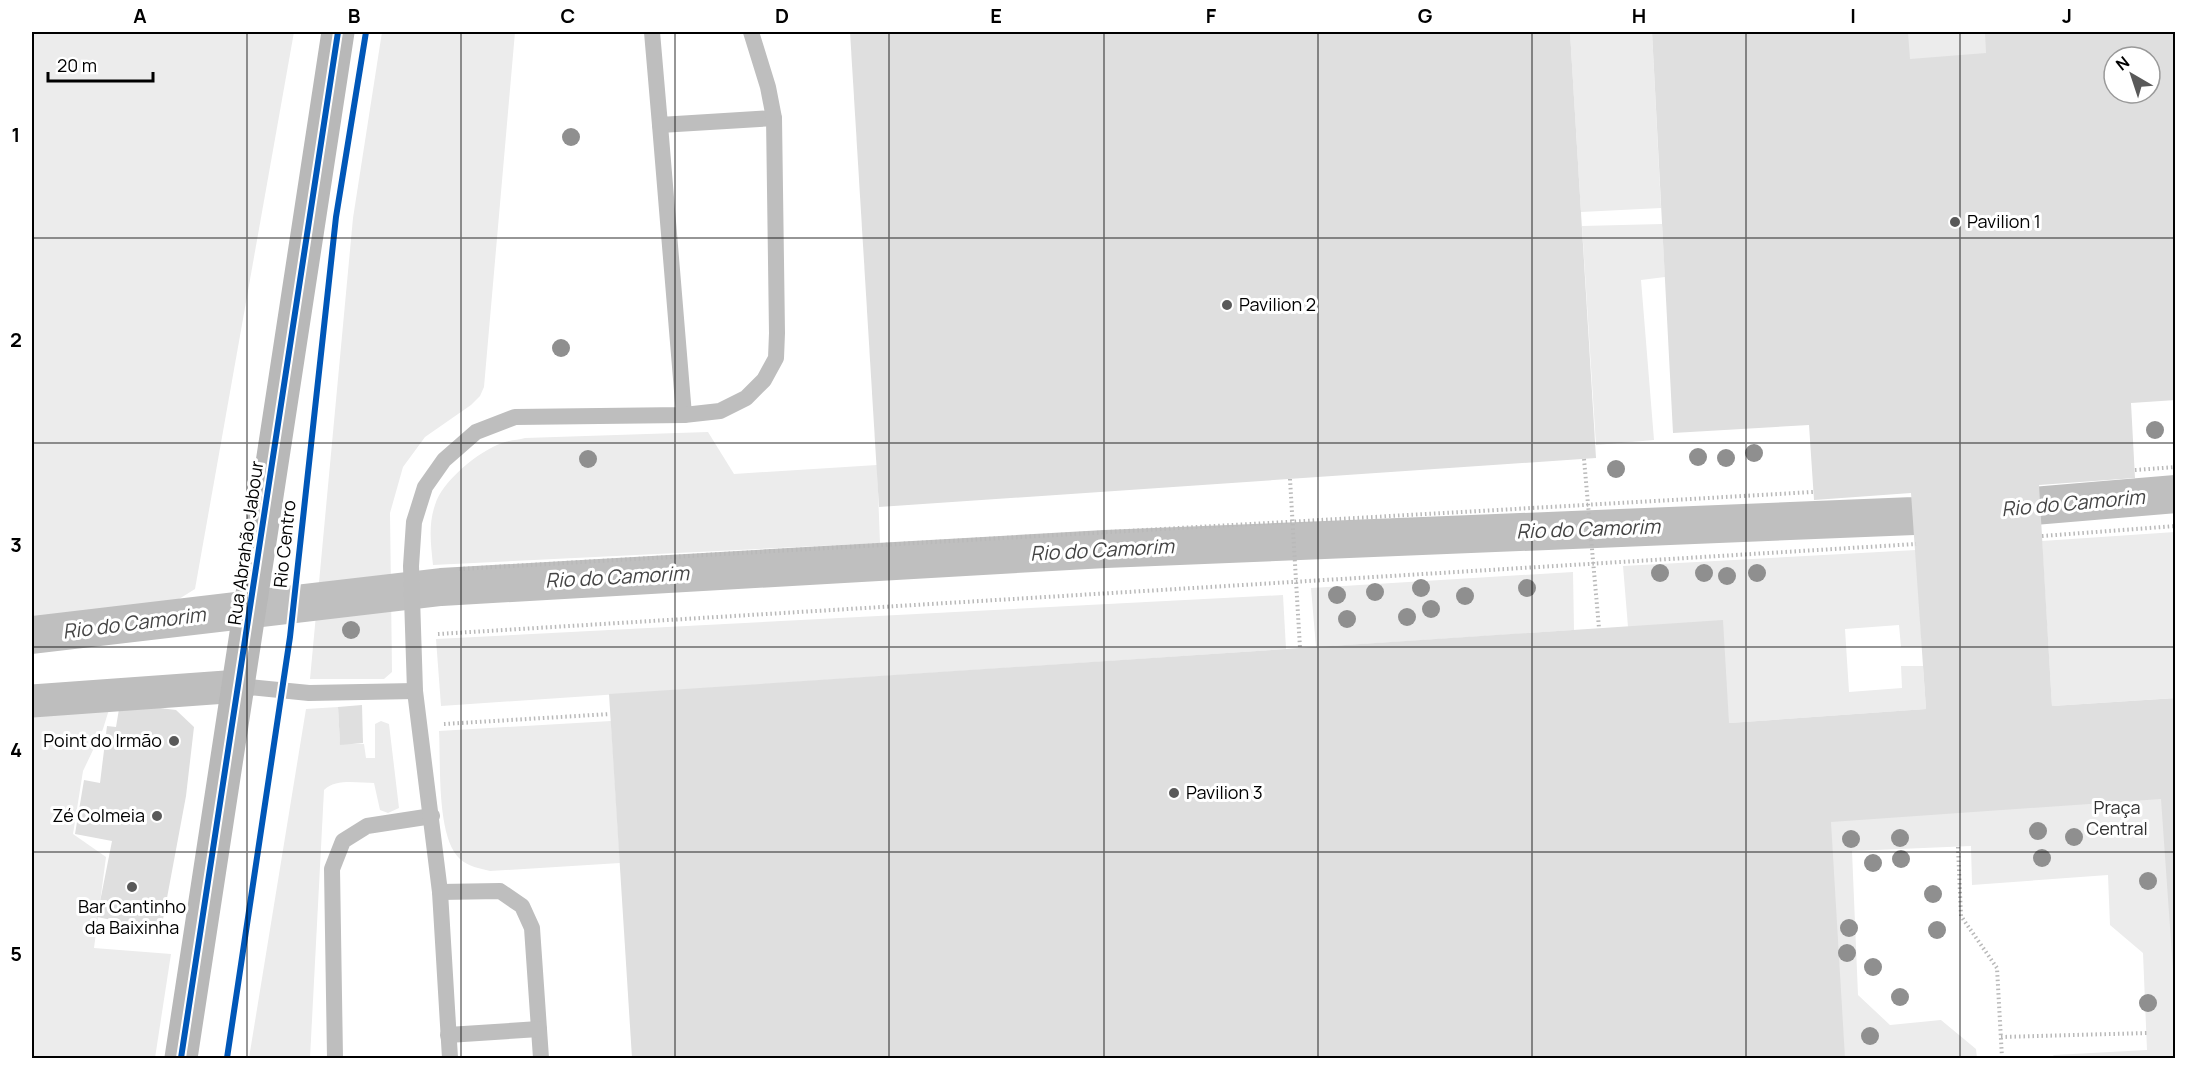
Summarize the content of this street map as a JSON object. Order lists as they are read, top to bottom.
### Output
{
  "streets": {
    "street": ["Rua Abrahão Jabour"],
    "cycle path": ["Rio Centro"]
  },
  "water": ["Rio do Camorim"],
  "parks": ["Praça Central"],
  "places": [
    "Pavilion 1",
    "Pavilion 2",
    "Point do Irmão",
    "Pavilion 3",
    "Zé Colmeia",
    "Bar Cantinho da Baixinha"
  ],
  "scale_bar": "20 m",
  "north": "top left",
  "grid": {
    "columns": [
      "A",
      "B",
      "C",
      "D",
      "E",
      "F",
      "G",
      "H",
      "I",
      "J"
    ],
    "rows": [
      "1",
      "2",
      "3",
      "4",
      "5"
    ]
  }
}
